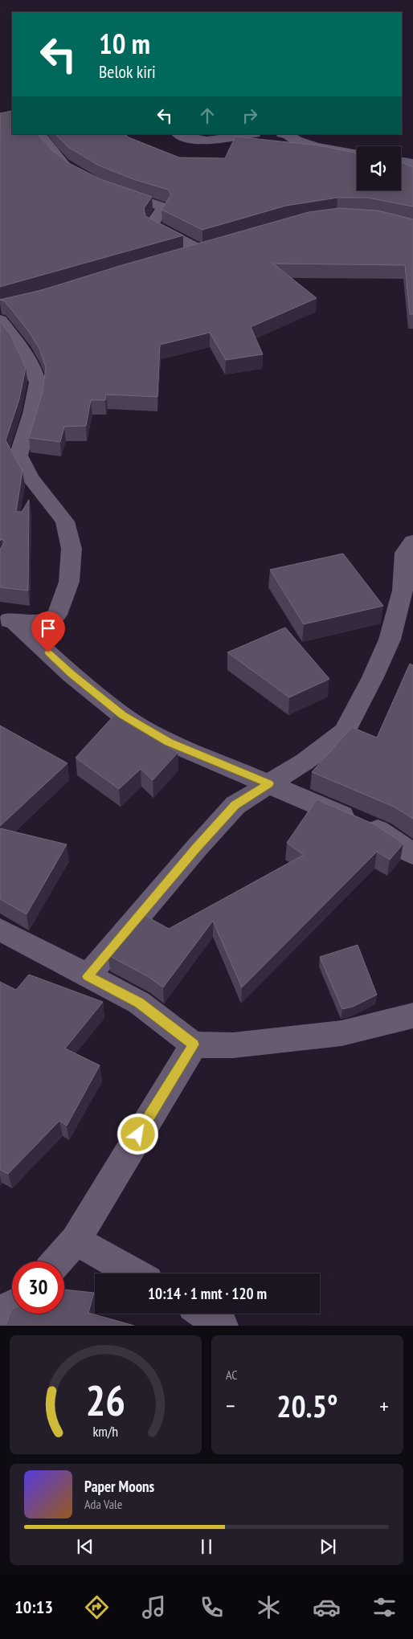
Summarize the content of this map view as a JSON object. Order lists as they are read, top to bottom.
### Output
{
  "page": {
    "turn": ["10 m", "Belok kiri"],
    "limit": "30",
    "trip": "10:14 · 1 mnt · 120 m",
    "tile": "AC",
    "heat": ["−", "20.5°", "+"],
    "song": ["Paper Moons", "Ada Vale"],
    "tabs": "10:13",
    "gauge": ["26", "km/h"]
  }
}
